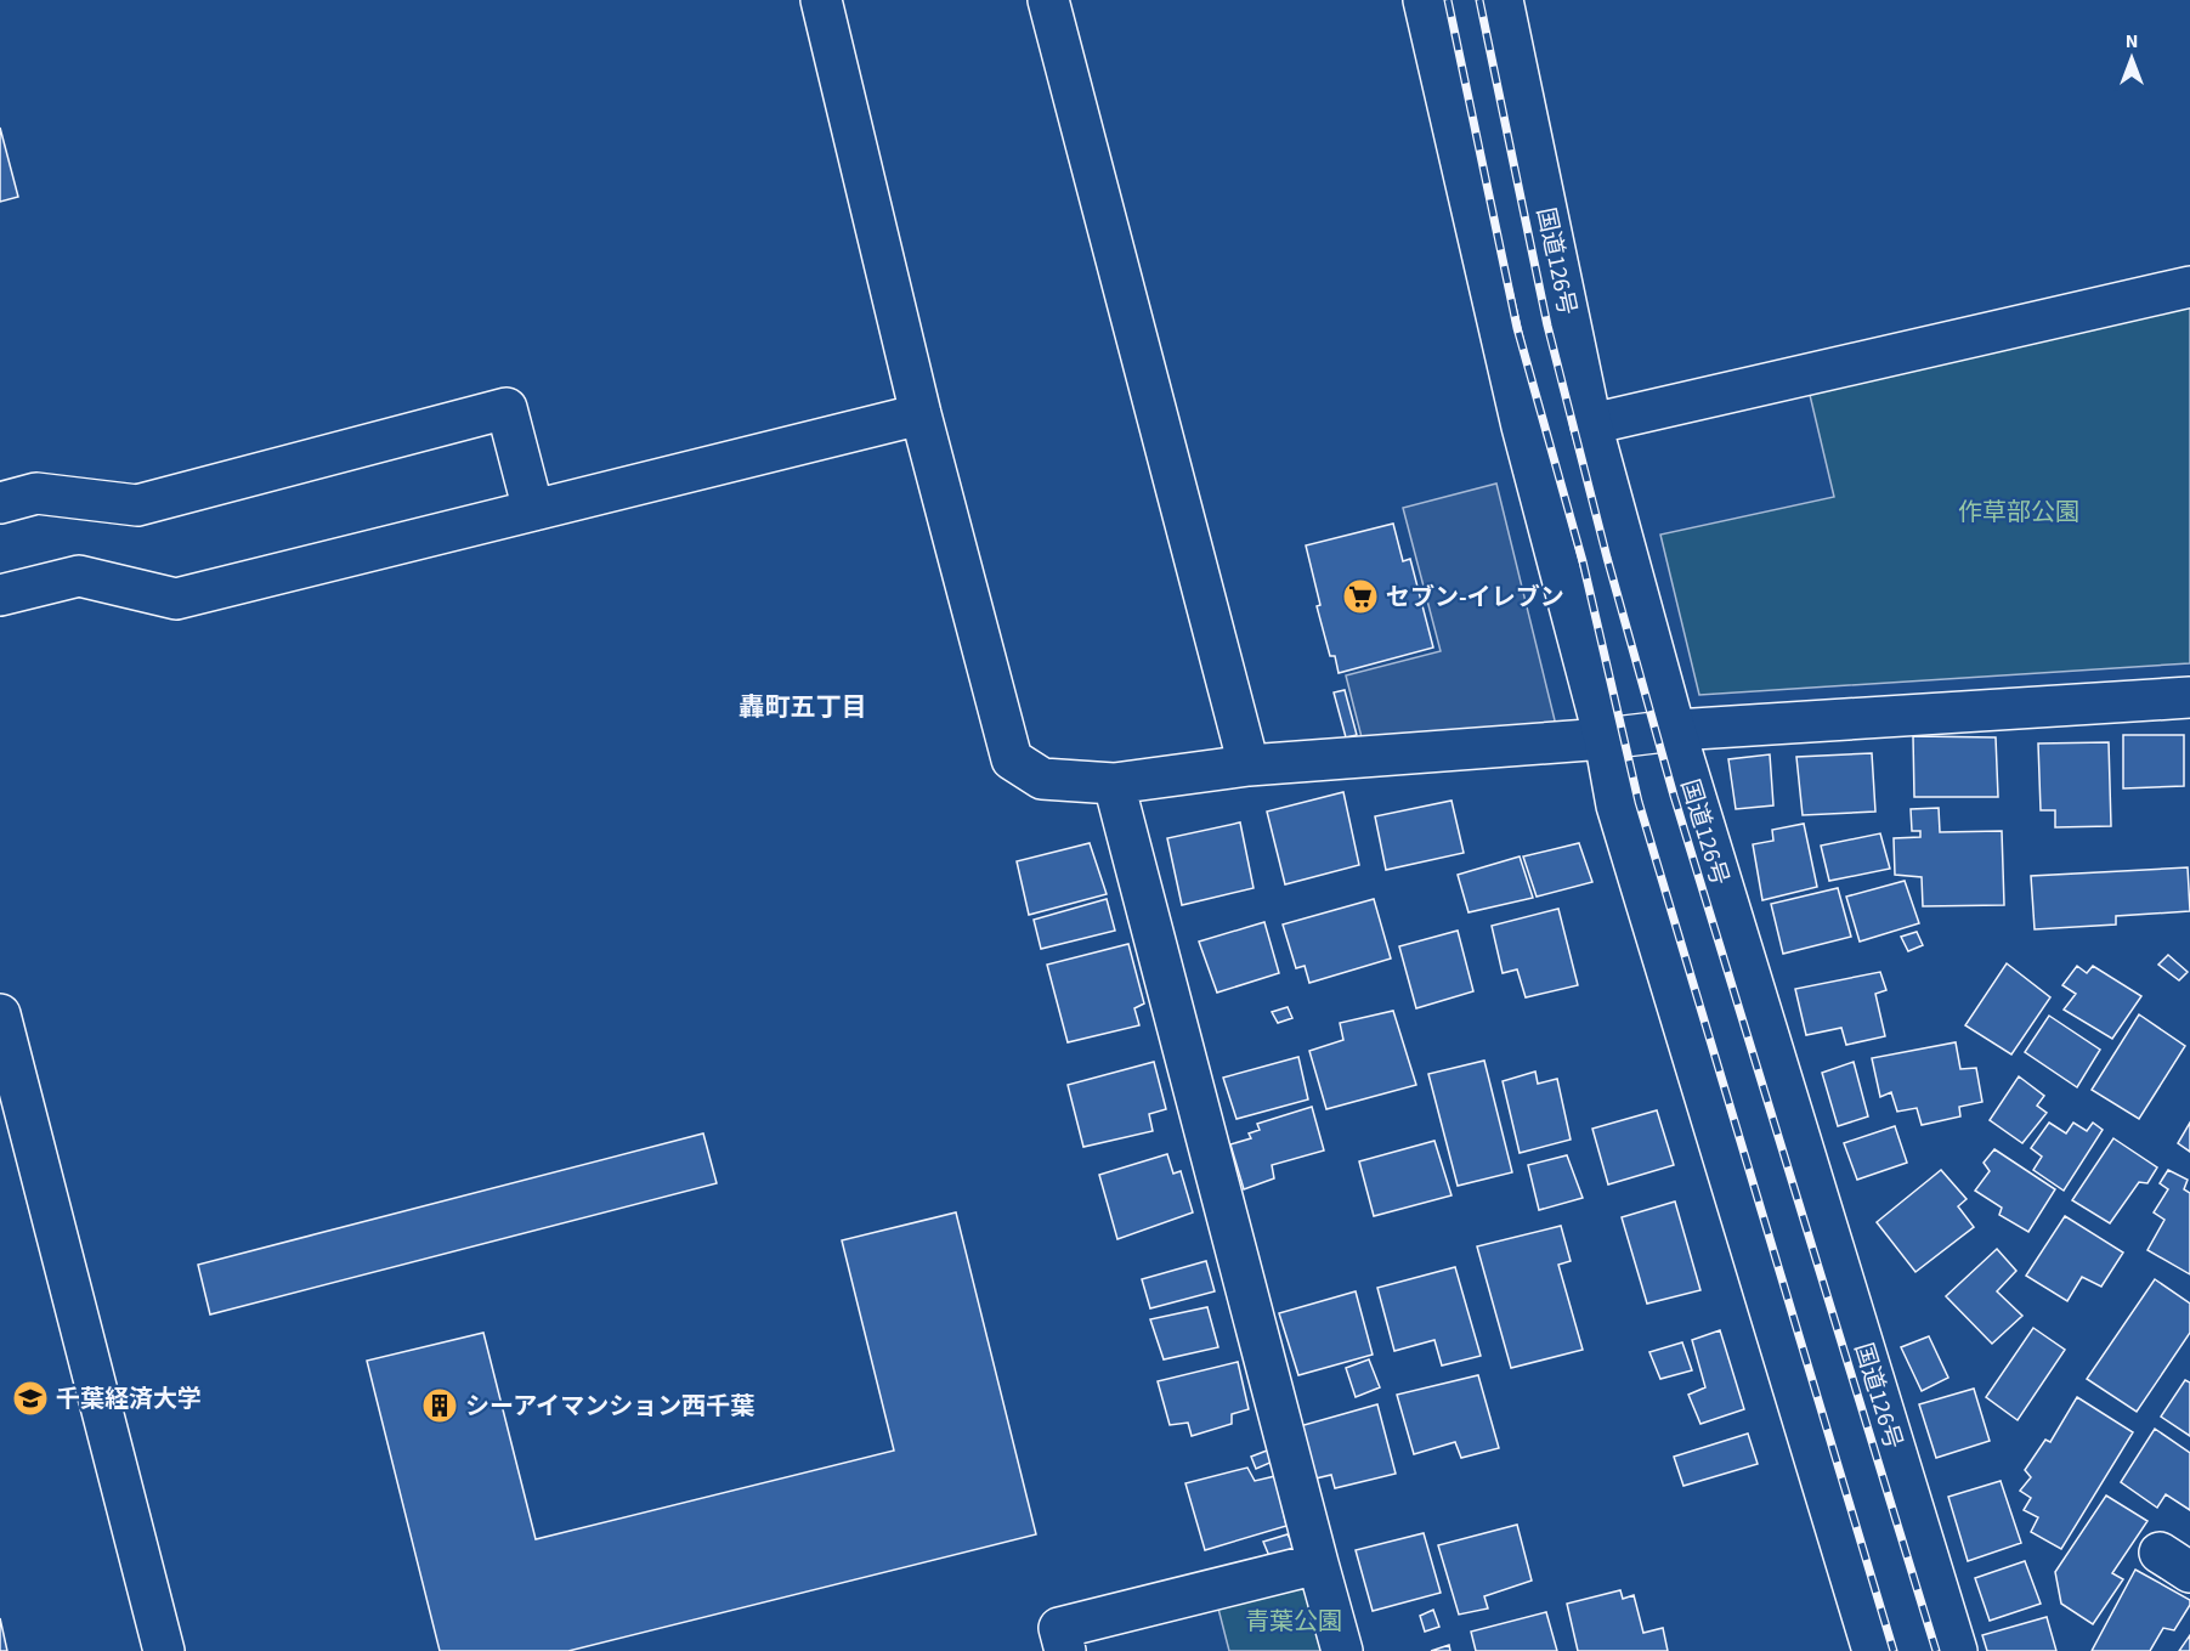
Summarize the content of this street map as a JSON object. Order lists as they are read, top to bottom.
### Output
{
  "streets": {
    "main road": ["国道126号"]
  },
  "districts": ["轟町五丁目"],
  "parks": ["作草部公園", "青葉公園"],
  "places": {
    "supermarket": ["セブン-イレブン"],
    "school or university": ["千葉経済大学"],
    "building": ["シーアイマンション西千葉"]
  },
  "north": "top"
}
